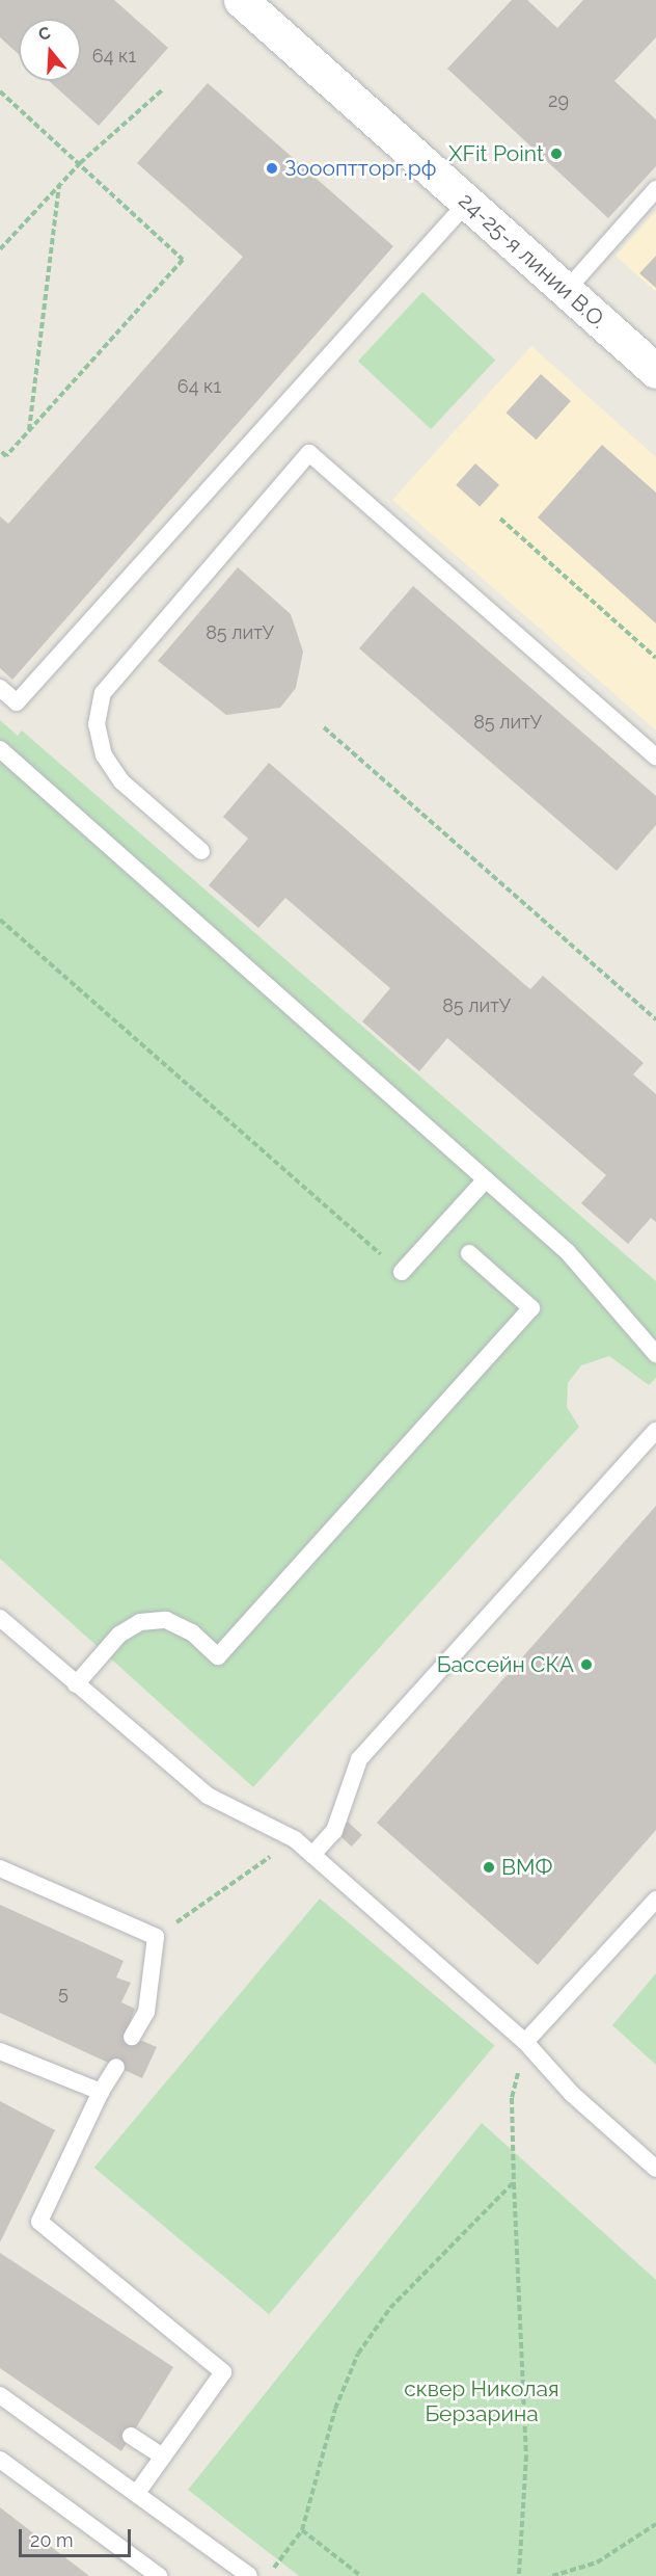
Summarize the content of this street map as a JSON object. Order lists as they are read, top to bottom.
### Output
{
  "streets": {
    "street": ["24-25-я линии В.О."]
  },
  "parks": ["сквер Николая Берзарина"],
  "places": [
    "XFit Point",
    "Зоооптторг.рф",
    "Бассейн СКА",
    "ВМФ"
  ],
  "house_numbers": [
    "64 к1",
    "29",
    "64 к1",
    "85 литУ",
    "85 литУ",
    "85 литУ",
    "5"
  ],
  "scale_bar": "20 m",
  "north": "top"
}
